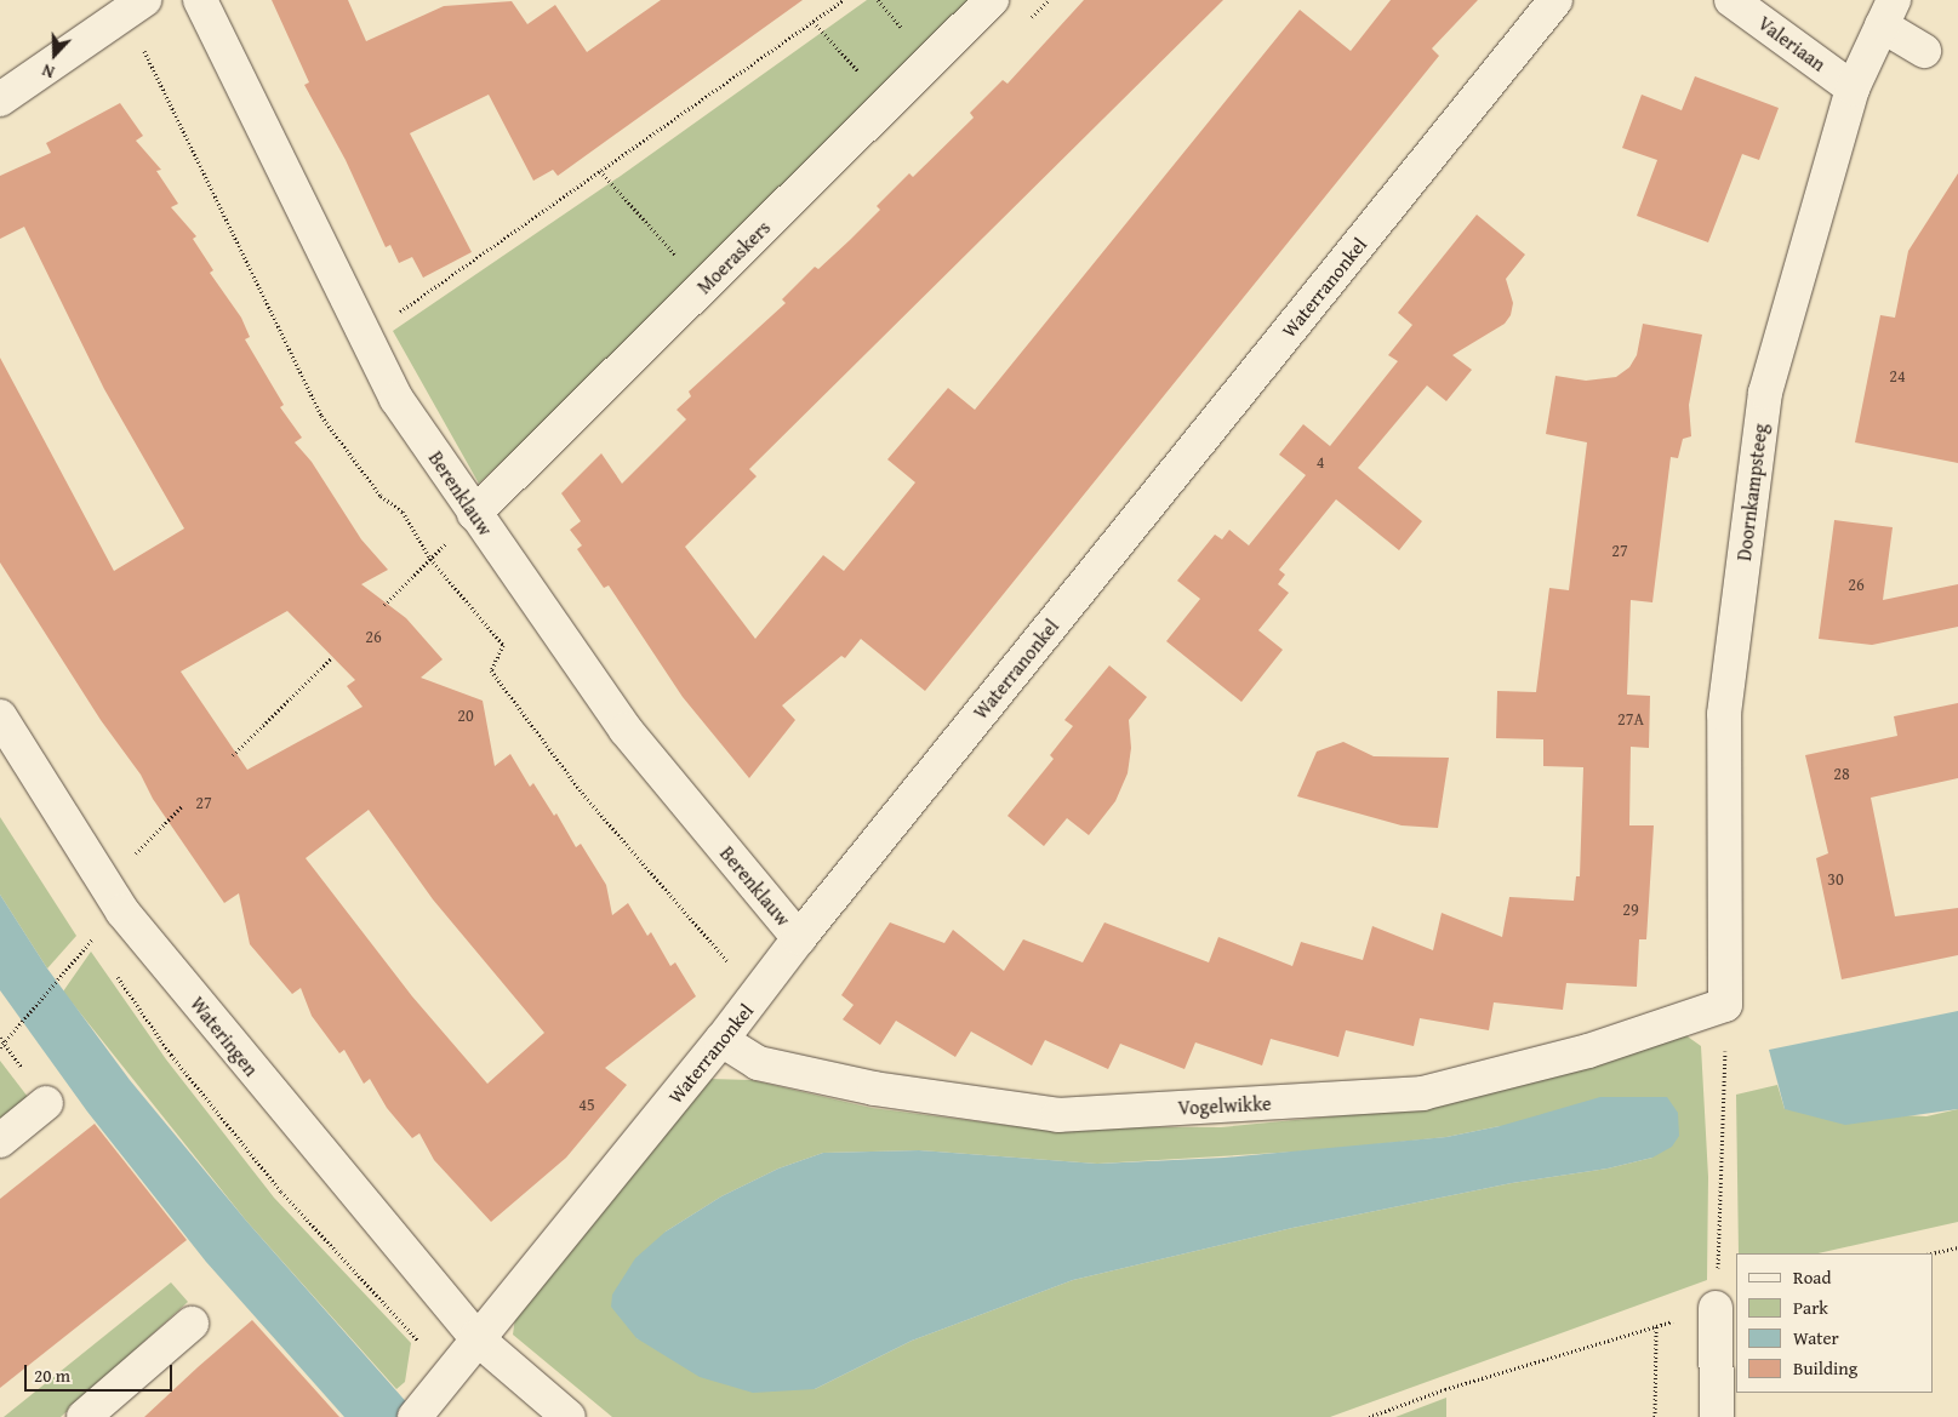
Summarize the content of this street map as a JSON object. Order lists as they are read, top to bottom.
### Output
{
  "streets": {
    "street": [
      "Valeriaan",
      "Moeraskers",
      "Waterranonkel",
      "Doornkampsteeg",
      "Berenklauw",
      "Wateringen",
      "Vogelwikke"
    ]
  },
  "crossings": [
    ["Valeriaan", "Doornkampsteeg"],
    ["Moeraskers", "Berenklauw"],
    ["Waterranonkel", "Berenklauw"],
    ["Waterranonkel", "Wateringen"],
    ["Waterranonkel", "Vogelwikke"],
    ["Doornkampsteeg", "Vogelwikke"]
  ],
  "house_numbers": [
    "24",
    "4",
    "27",
    "26",
    "26",
    "20",
    "27A",
    "28",
    "27",
    "30",
    "29",
    "45"
  ],
  "legend": [
    "Road",
    "Park",
    "Water",
    "Building"
  ],
  "scale_bar": "20 m",
  "north": "bottom"
}
